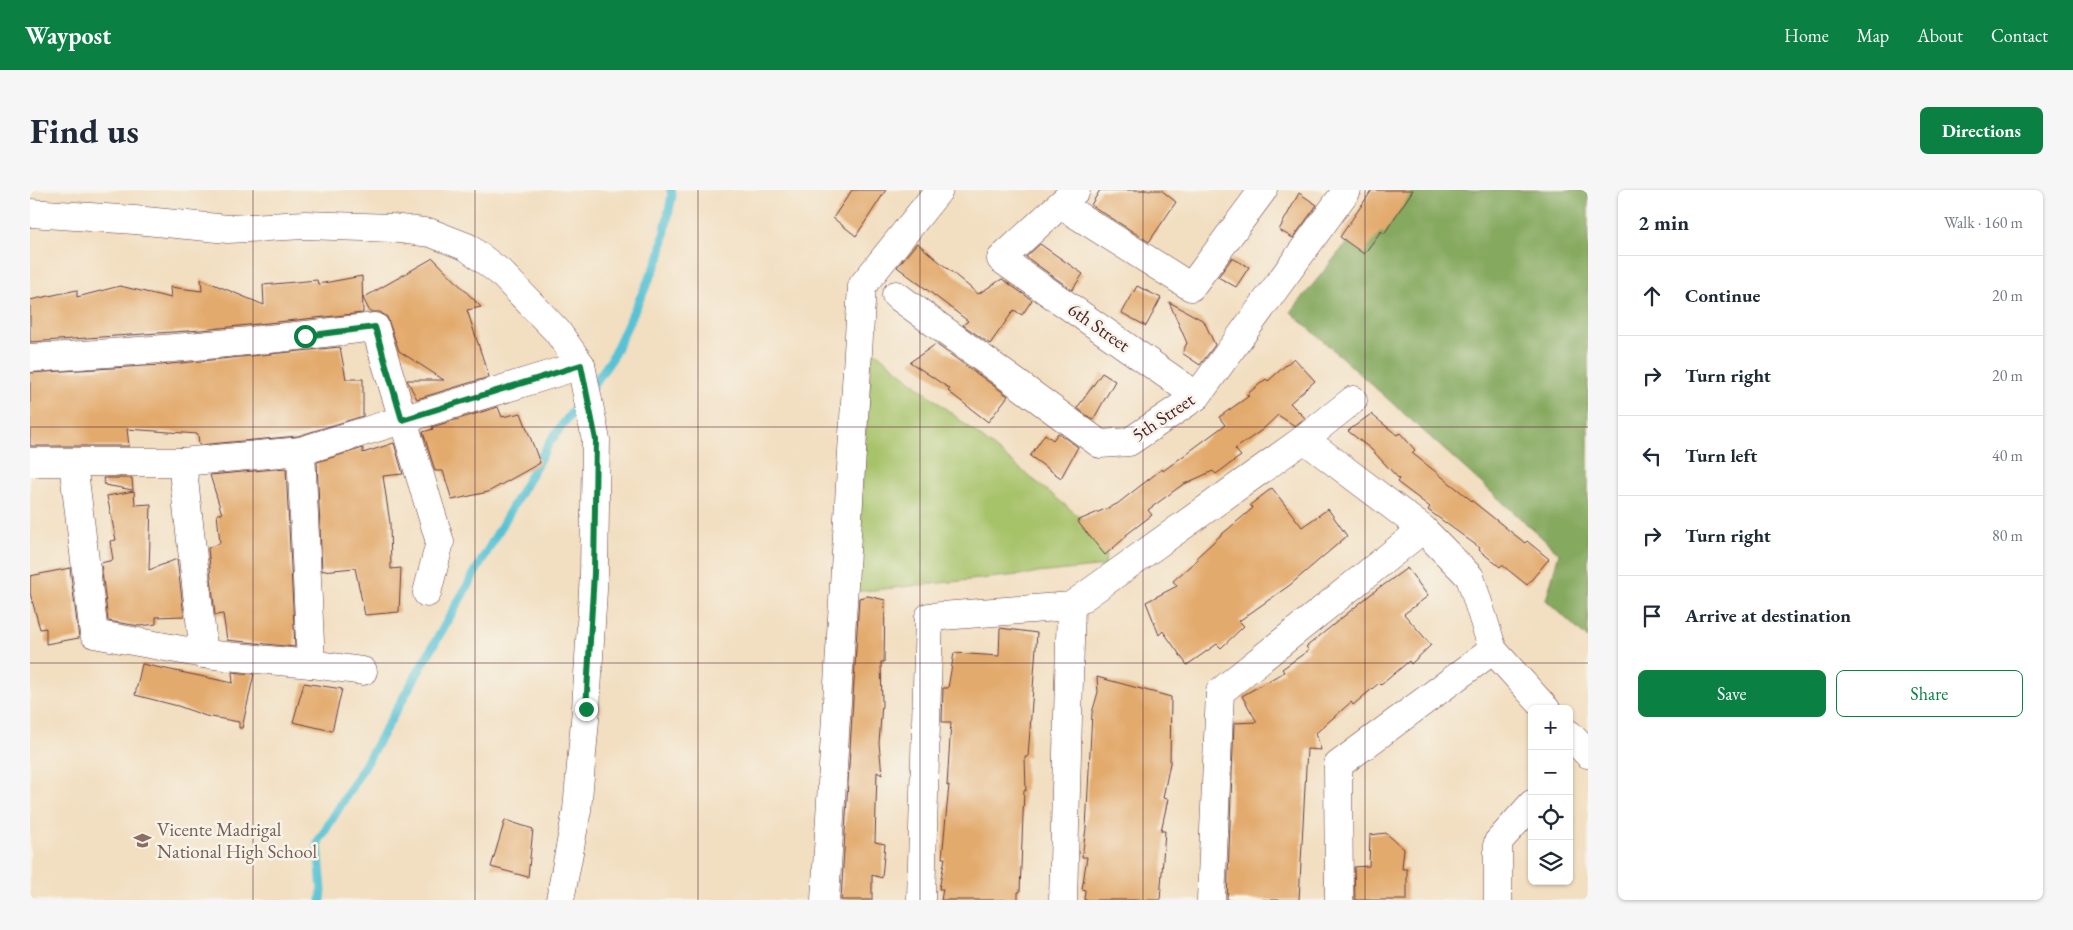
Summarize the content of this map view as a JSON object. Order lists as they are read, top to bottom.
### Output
{
  "streets": {
    "street": ["6th Street", "5th Street"]
  },
  "crossings": [
    ["6th Street", "5th Street"]
  ],
  "places": {
    "school or university": ["Vicente Madrigal National High School"]
  },
  "page": {
    "header": "Waypost",
    "nav": [
      "Home",
      "Map",
      "About",
      "Contact"
    ],
    "buttons": [
      "Directions",
      ["Save", "Share"]
    ],
    "title": "Find us",
    "heading": ["2 min", "Walk · 160 m"],
    "list": [
      ["Continue", "20 m"],
      ["Turn right", "20 m"],
      ["Turn left", "40 m"],
      ["Turn right", "80 m"],
      "Arrive at destination"
    ],
    "map_buttons": ["+", "−"]
  }
}
